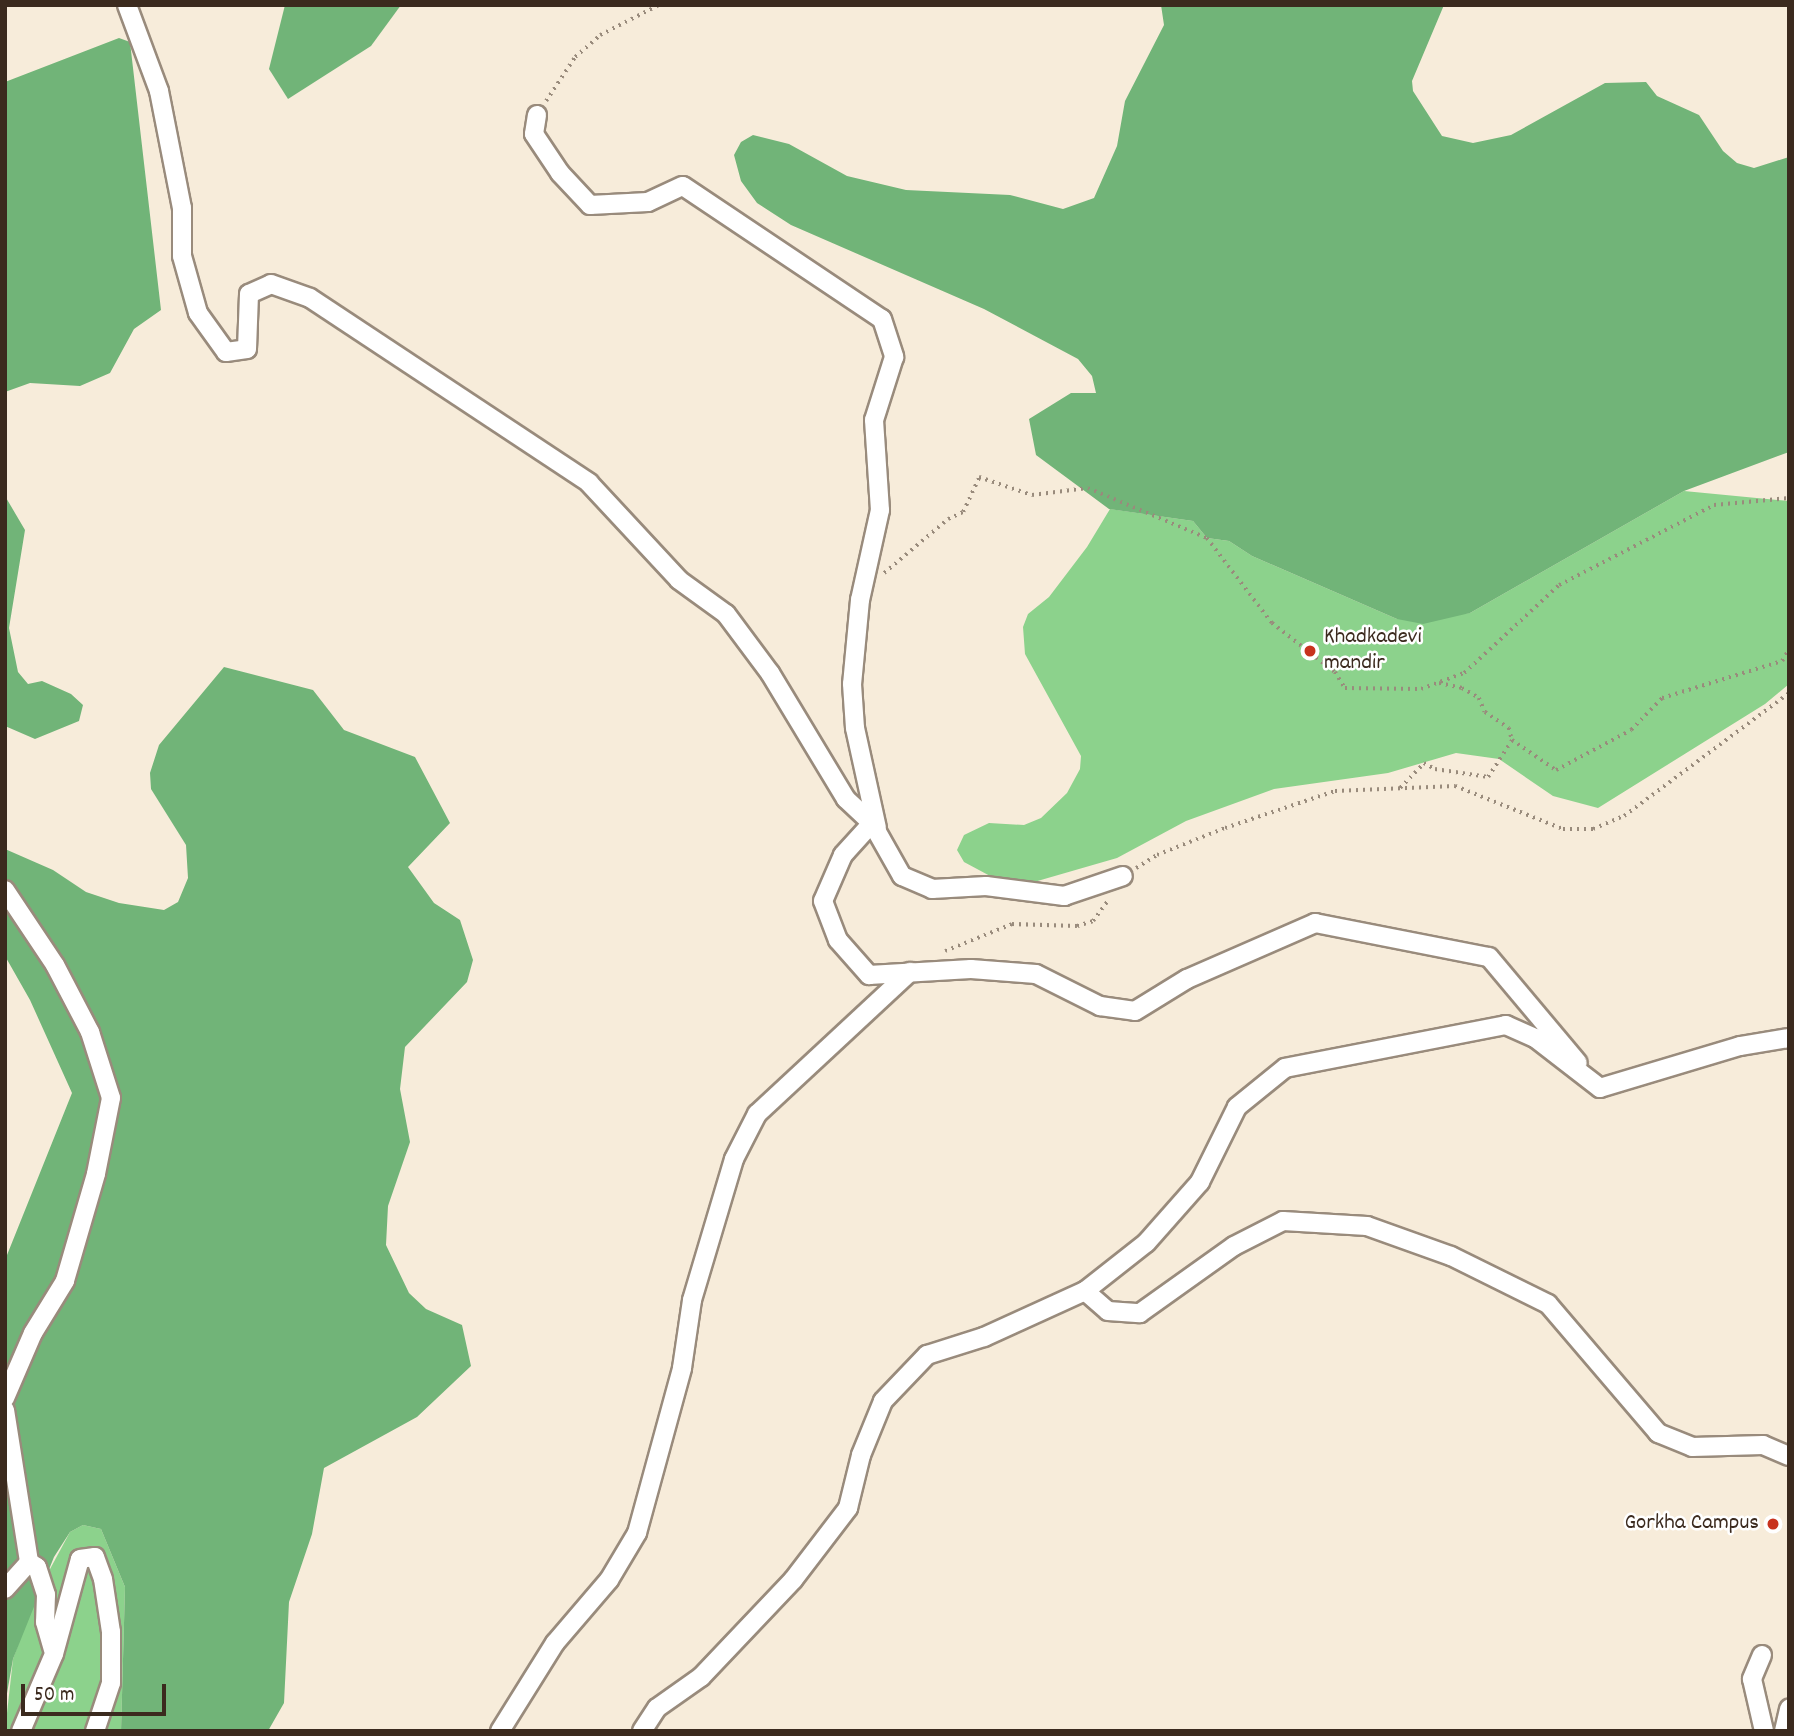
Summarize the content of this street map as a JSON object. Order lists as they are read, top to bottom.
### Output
{
  "places": ["Khadkadevi mandir", "Gorkha Campus"],
  "scale_bar": "50 m"
}
